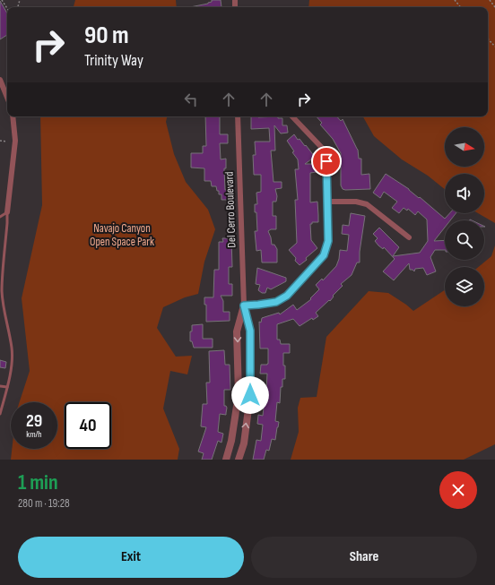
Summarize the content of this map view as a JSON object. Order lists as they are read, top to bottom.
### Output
{
  "streets": {
    "street": ["Del Cerro Boulevard"]
  },
  "parks": ["Navajo Canyon Open Space Park"],
  "north": "right",
  "page": {
    "turn": ["90 m", "Trinity Way"],
    "speed": "29 km/h",
    "limit": "40",
    "heading": ["1 min", "280 m · 19:28"],
    "buttons": ["Exit", "Share"]
  }
}
